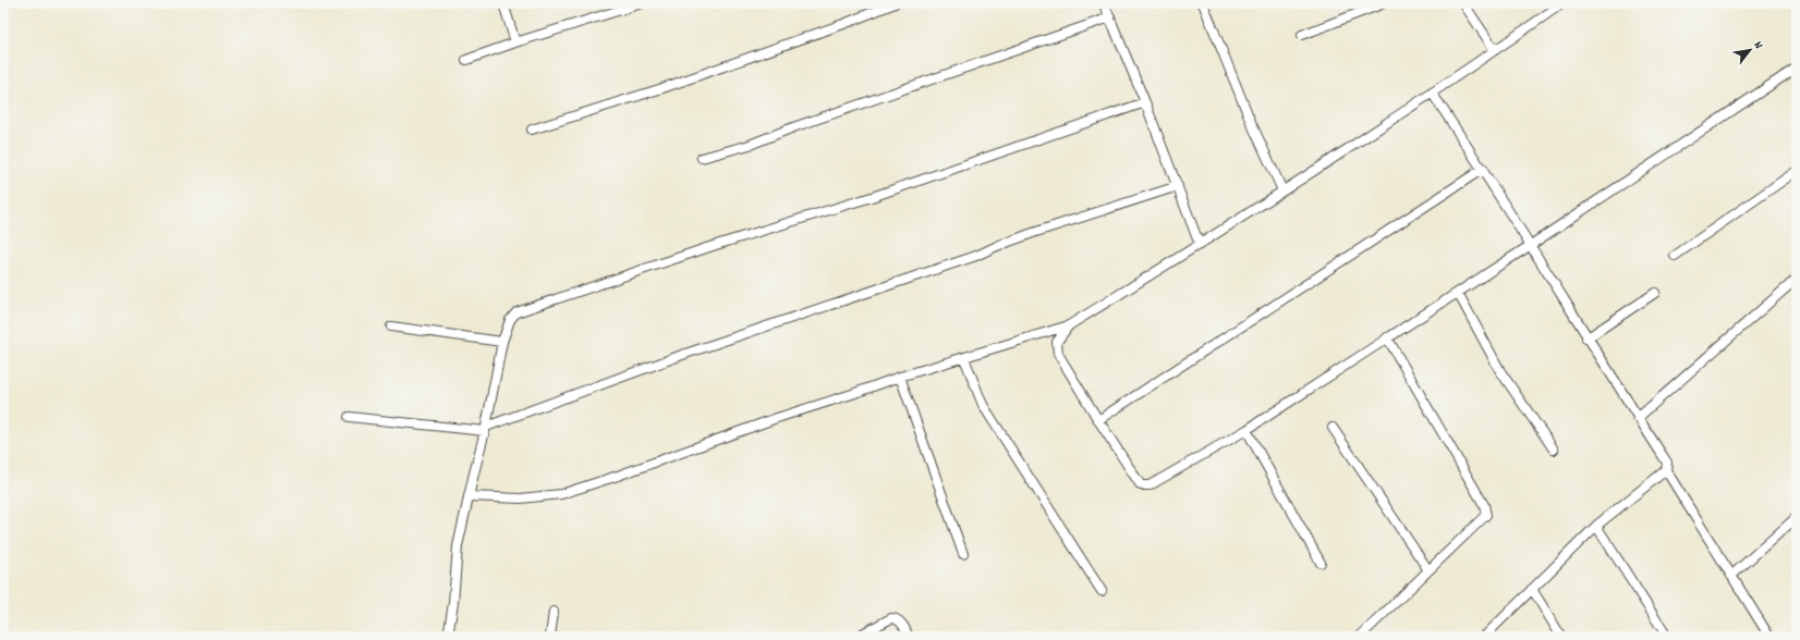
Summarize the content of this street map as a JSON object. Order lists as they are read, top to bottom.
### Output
{
  "north": "top right"
}
